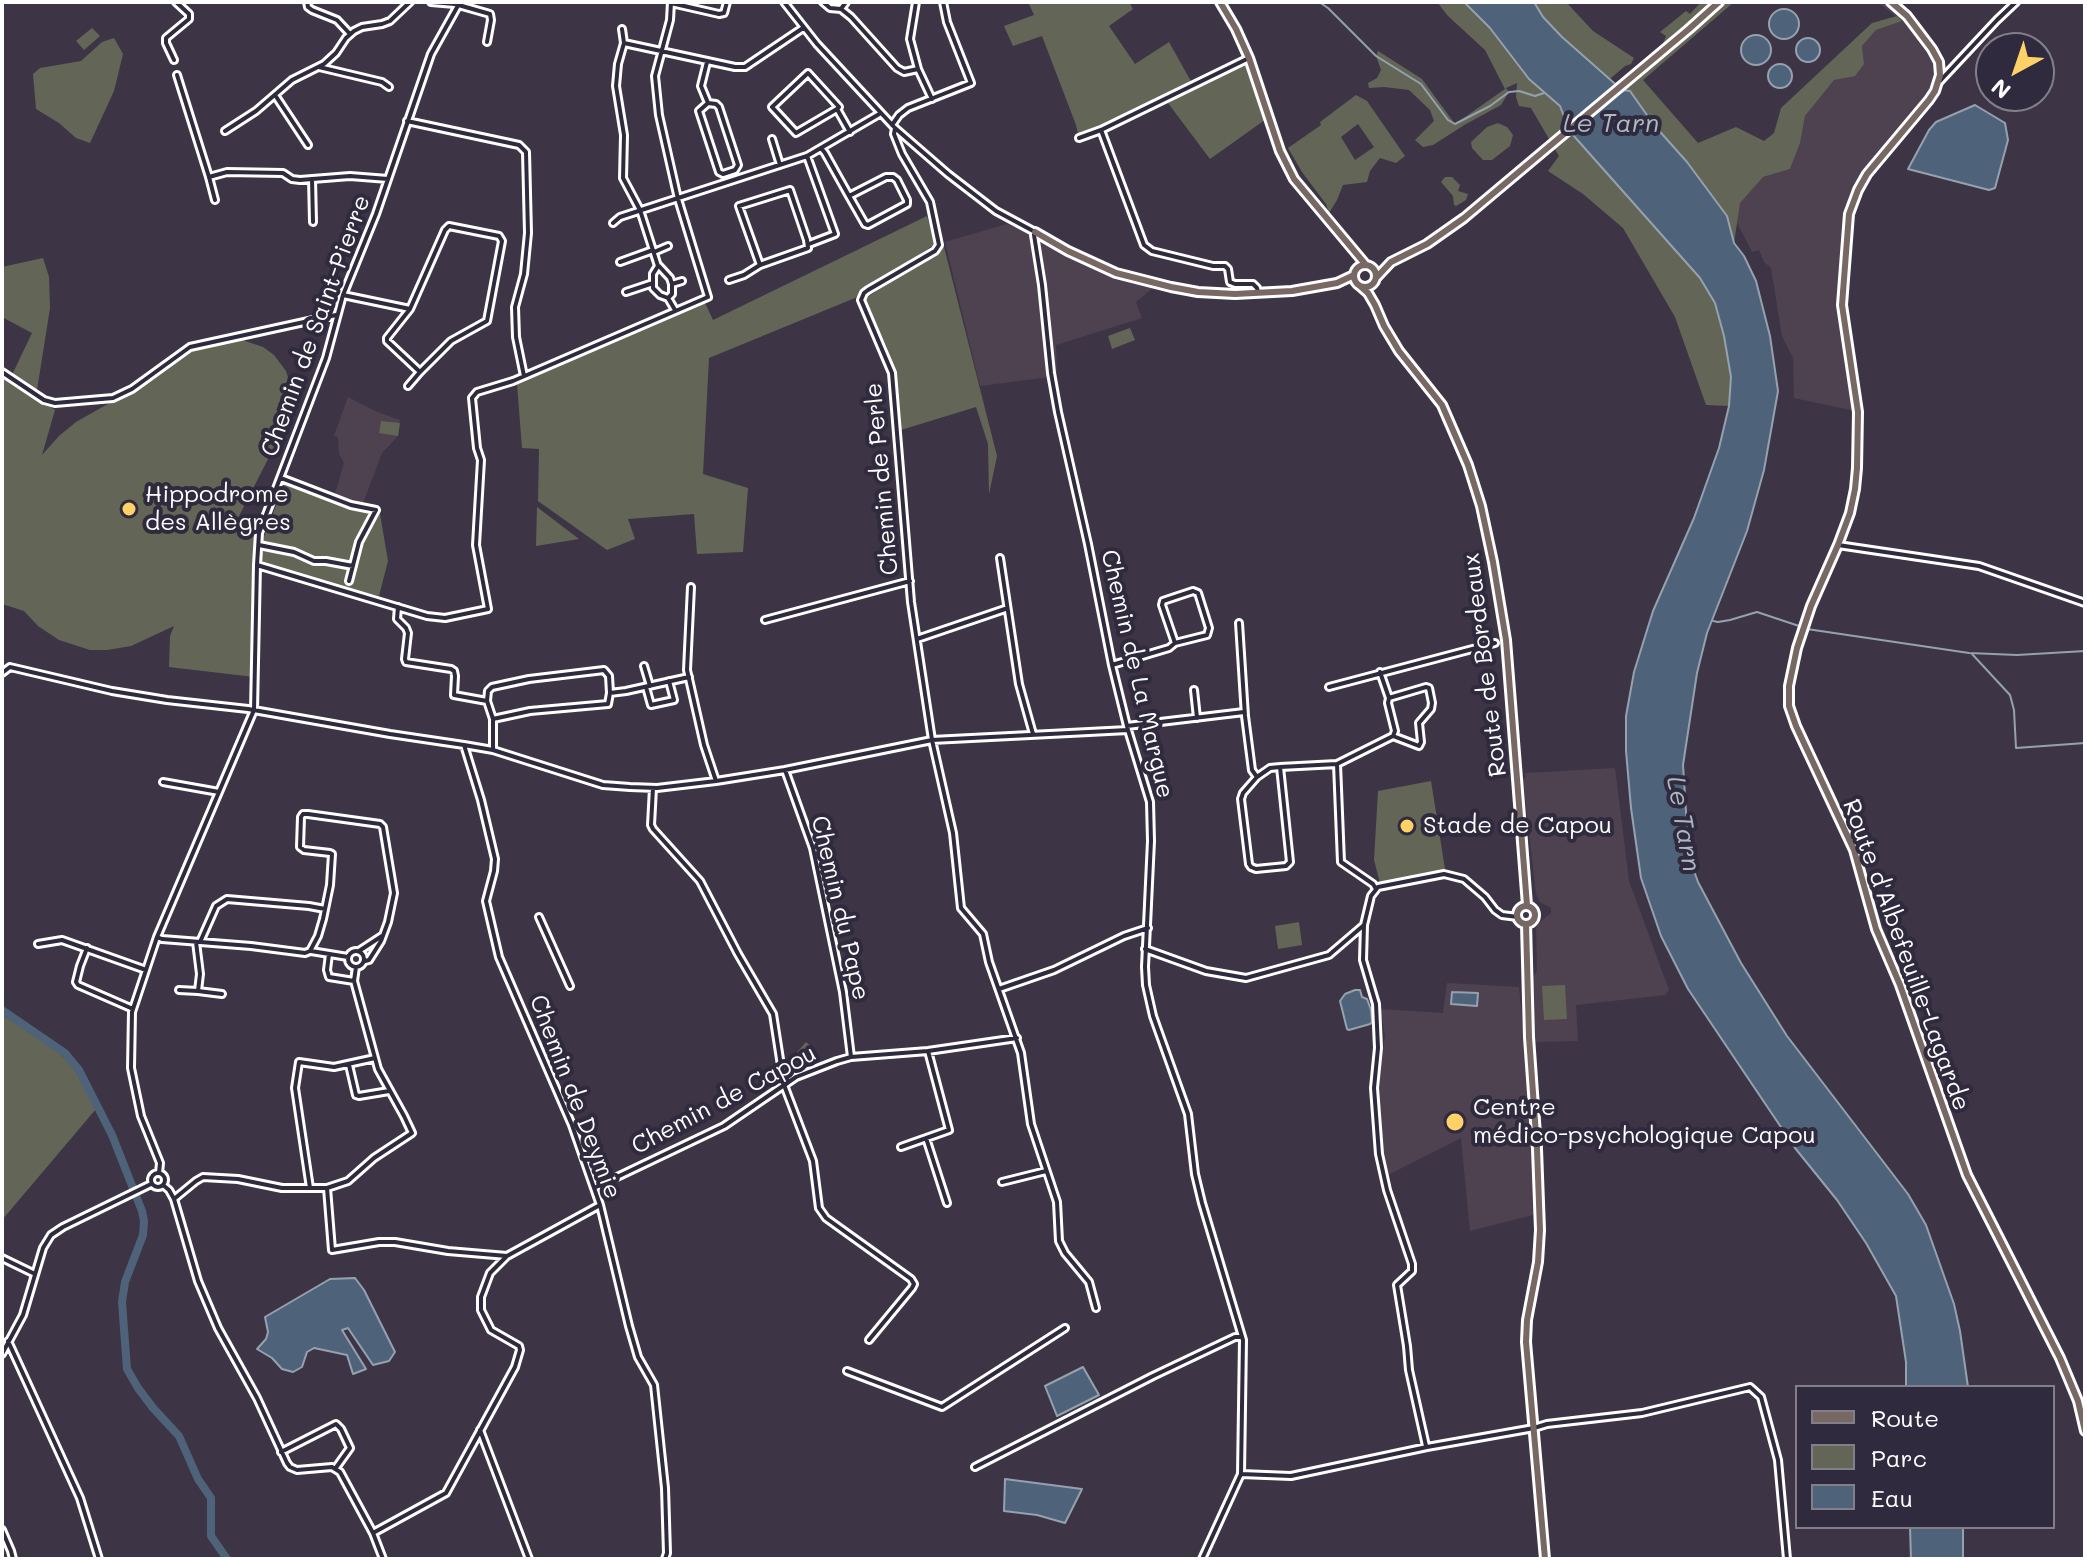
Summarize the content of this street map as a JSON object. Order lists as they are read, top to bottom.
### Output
{
  "streets": {
    "main road": ["Route de Bordeaux", "Route d'Albefeuille-Lagarde"],
    "street": [
      "Chemin de Saint-Pierre",
      "Chemin de Perle",
      "Chemin de La Margue",
      "Chemin du Pape",
      "Chemin de Deymie",
      "Chemin de Capou"
    ]
  },
  "crossings": [
    ["Chemin de Perle", "Chemin de Capou"],
    ["Chemin du Pape", "Chemin de Capou"],
    ["Chemin de Deymie", "Chemin de Capou"]
  ],
  "water": ["Le Tarn"],
  "places": ["Hippodrome des Allègres", "Stade de Capou", "Centre médico-psychologique Capou"],
  "legend": ["Route", "Parc", "Eau"],
  "north": "bottom left"
}
